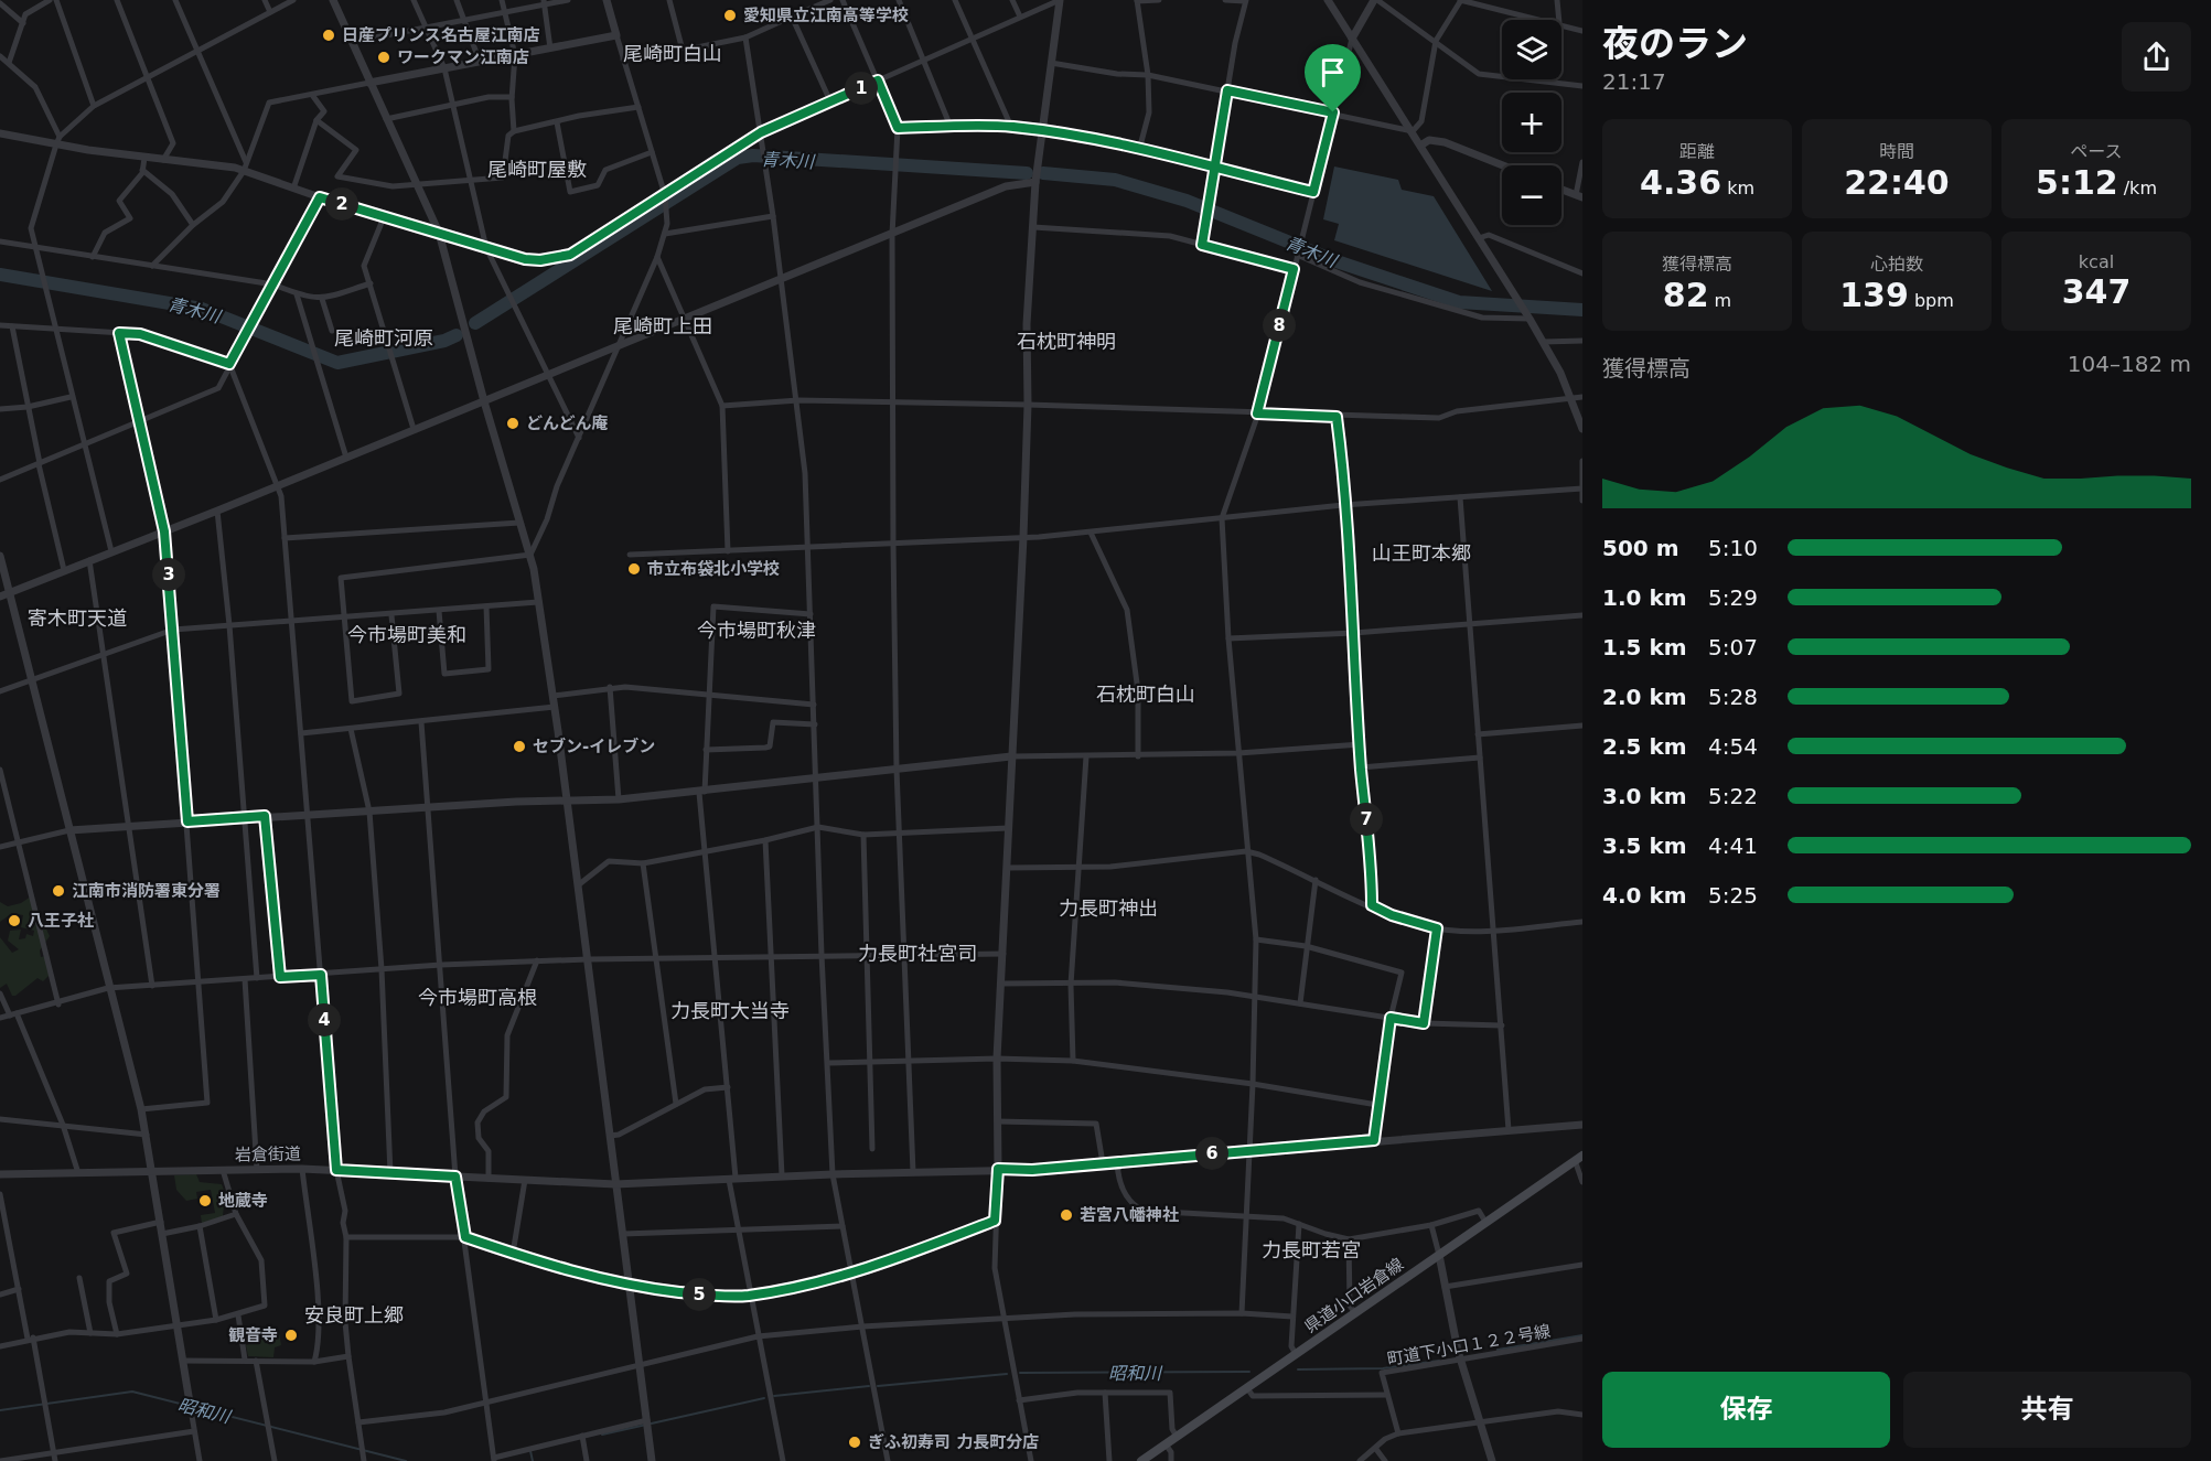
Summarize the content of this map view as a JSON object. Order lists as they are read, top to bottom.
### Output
{
  "streets": {
    "main road": ["県道小口岩倉線"],
    "street": ["岩倉街道", "町道下小口１２２号線"]
  },
  "districts": [
    "尾崎町白山",
    "尾崎町屋敷",
    "尾崎町上田",
    "尾崎町河原",
    "石枕町神明",
    "山王町本郷",
    "寄木町天道",
    "今市場町秋津",
    "今市場町美和",
    "石枕町白山",
    "力長町神出",
    "力長町社宮司",
    "今市場町高根",
    "力長町大当寺",
    "力長町若宮",
    "安良町上郷"
  ],
  "water": ["青木川", "昭和川"],
  "places": [
    "愛知県立江南高等学校",
    "日産プリンス名古屋江南店",
    "ワークマン江南店",
    "どんどん庵",
    "市立布袋北小学校",
    "セブン-イレブン",
    "江南市消防署東分署",
    "八王子社",
    "地蔵寺",
    "若宮八幡神社",
    "観音寺",
    "ぎふ初寿司 力長町分店"
  ],
  "page": {
    "heading": ["夜のラン", "21:17"],
    "map_buttons": ["+", "−"],
    "pins": [
      "1",
      "2",
      "8",
      "3",
      "7",
      "4",
      "6",
      "5"
    ],
    "stats": [
      ["距離", "4.36 km"],
      ["時間", "22:40"],
      ["ペース", "5:12 /km"],
      ["獲得標高", "82 m"],
      ["心拍数", "139 bpm"],
      ["kcal", "347"]
    ],
    "chart": ["獲得標高", "104–182 m"],
    "list": [
      {
        "name": "500 m",
        "note": "5:10"
      },
      {
        "name": "1.0 km",
        "note": "5:29"
      },
      {
        "name": "1.5 km",
        "note": "5:07"
      },
      {
        "name": "2.0 km",
        "note": "5:28"
      },
      {
        "name": "2.5 km",
        "note": "4:54"
      },
      {
        "name": "3.0 km",
        "note": "5:22"
      },
      {
        "name": "3.5 km",
        "note": "4:41"
      },
      {
        "name": "4.0 km",
        "note": "5:25"
      }
    ],
    "buttons": ["保存", "共有"]
  }
}
